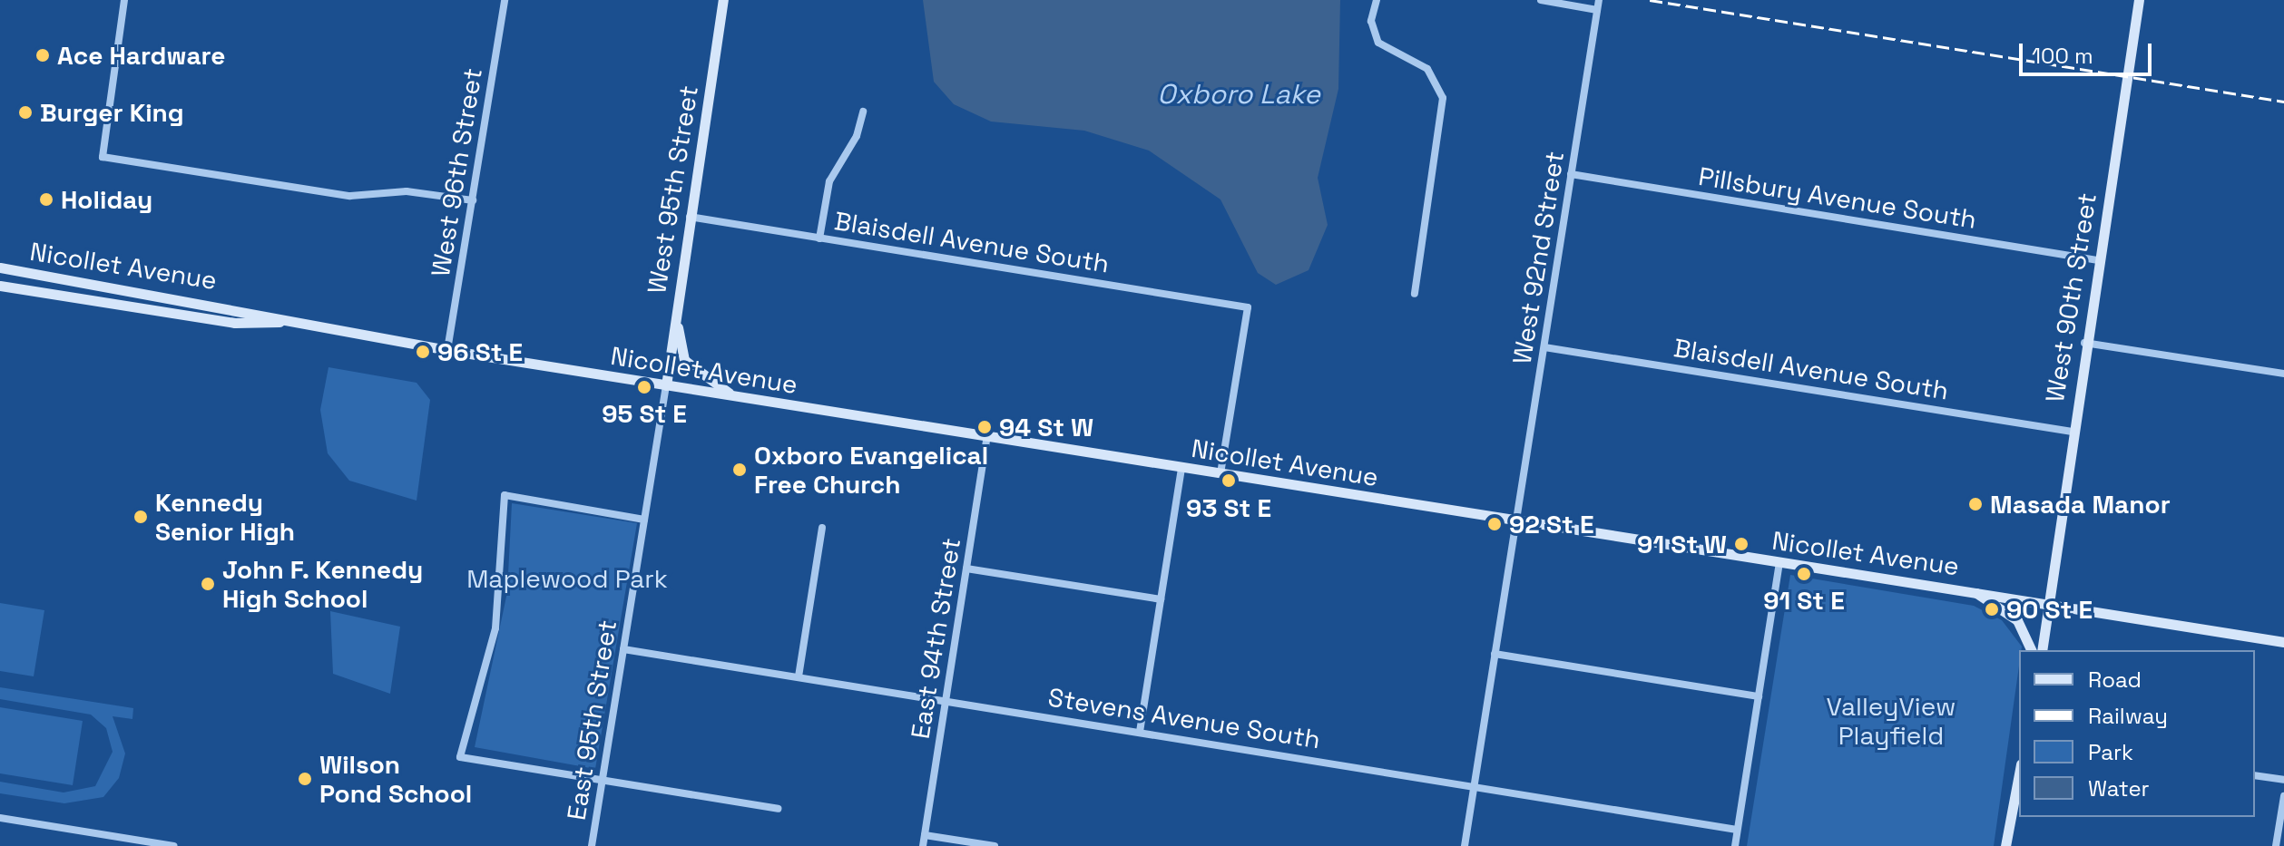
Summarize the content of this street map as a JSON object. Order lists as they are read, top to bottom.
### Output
{
  "streets": {
    "main road": ["West 95th Street", "Nicollet Avenue", "West 90th Street"],
    "street": [
      "West 96th Street",
      "Pillsbury Avenue South",
      "Blaisdell Avenue South",
      "West 92nd Street",
      "East 94th Street",
      "Stevens Avenue South",
      "East 95th Street"
    ]
  },
  "crossings": [
    ["West 96th Street", "Nicollet Avenue"],
    ["West 95th Street", "Blaisdell Avenue South"],
    ["West 95th Street", "Nicollet Avenue"],
    ["West 95th Street", "East 95th Street"],
    ["Pillsbury Avenue South", "West 92nd Street"],
    ["Pillsbury Avenue South", "West 90th Street"],
    ["Blaisdell Avenue South", "West 92nd Street"],
    ["Blaisdell Avenue South", "Nicollet Avenue"],
    ["Blaisdell Avenue South", "West 90th Street"],
    ["West 92nd Street", "Nicollet Avenue"],
    ["West 92nd Street", "Stevens Avenue South"],
    ["Nicollet Avenue", "West 90th Street"],
    ["Nicollet Avenue", "East 94th Street"],
    ["Nicollet Avenue", "East 95th Street"],
    ["East 94th Street", "Stevens Avenue South"],
    ["Stevens Avenue South", "East 95th Street"]
  ],
  "water": ["Oxboro Lake"],
  "parks": ["Maplewood Park", "ValleyView Playfield"],
  "places": [
    "Ace Hardware",
    "Burger King",
    "Holiday",
    "96 St E",
    "95 St E",
    "94 St W",
    "Oxboro Evangelical Free Church",
    "93 St E",
    "Masada Manor",
    "Kennedy Senior High",
    "92 St E",
    "91 St W",
    "91 St E",
    "John F. Kennedy High School",
    "90 St E",
    "Wilson Pond School"
  ],
  "legend": [
    "Road",
    "Railway",
    "Park",
    "Water"
  ],
  "scale_bar": "100 m"
}
